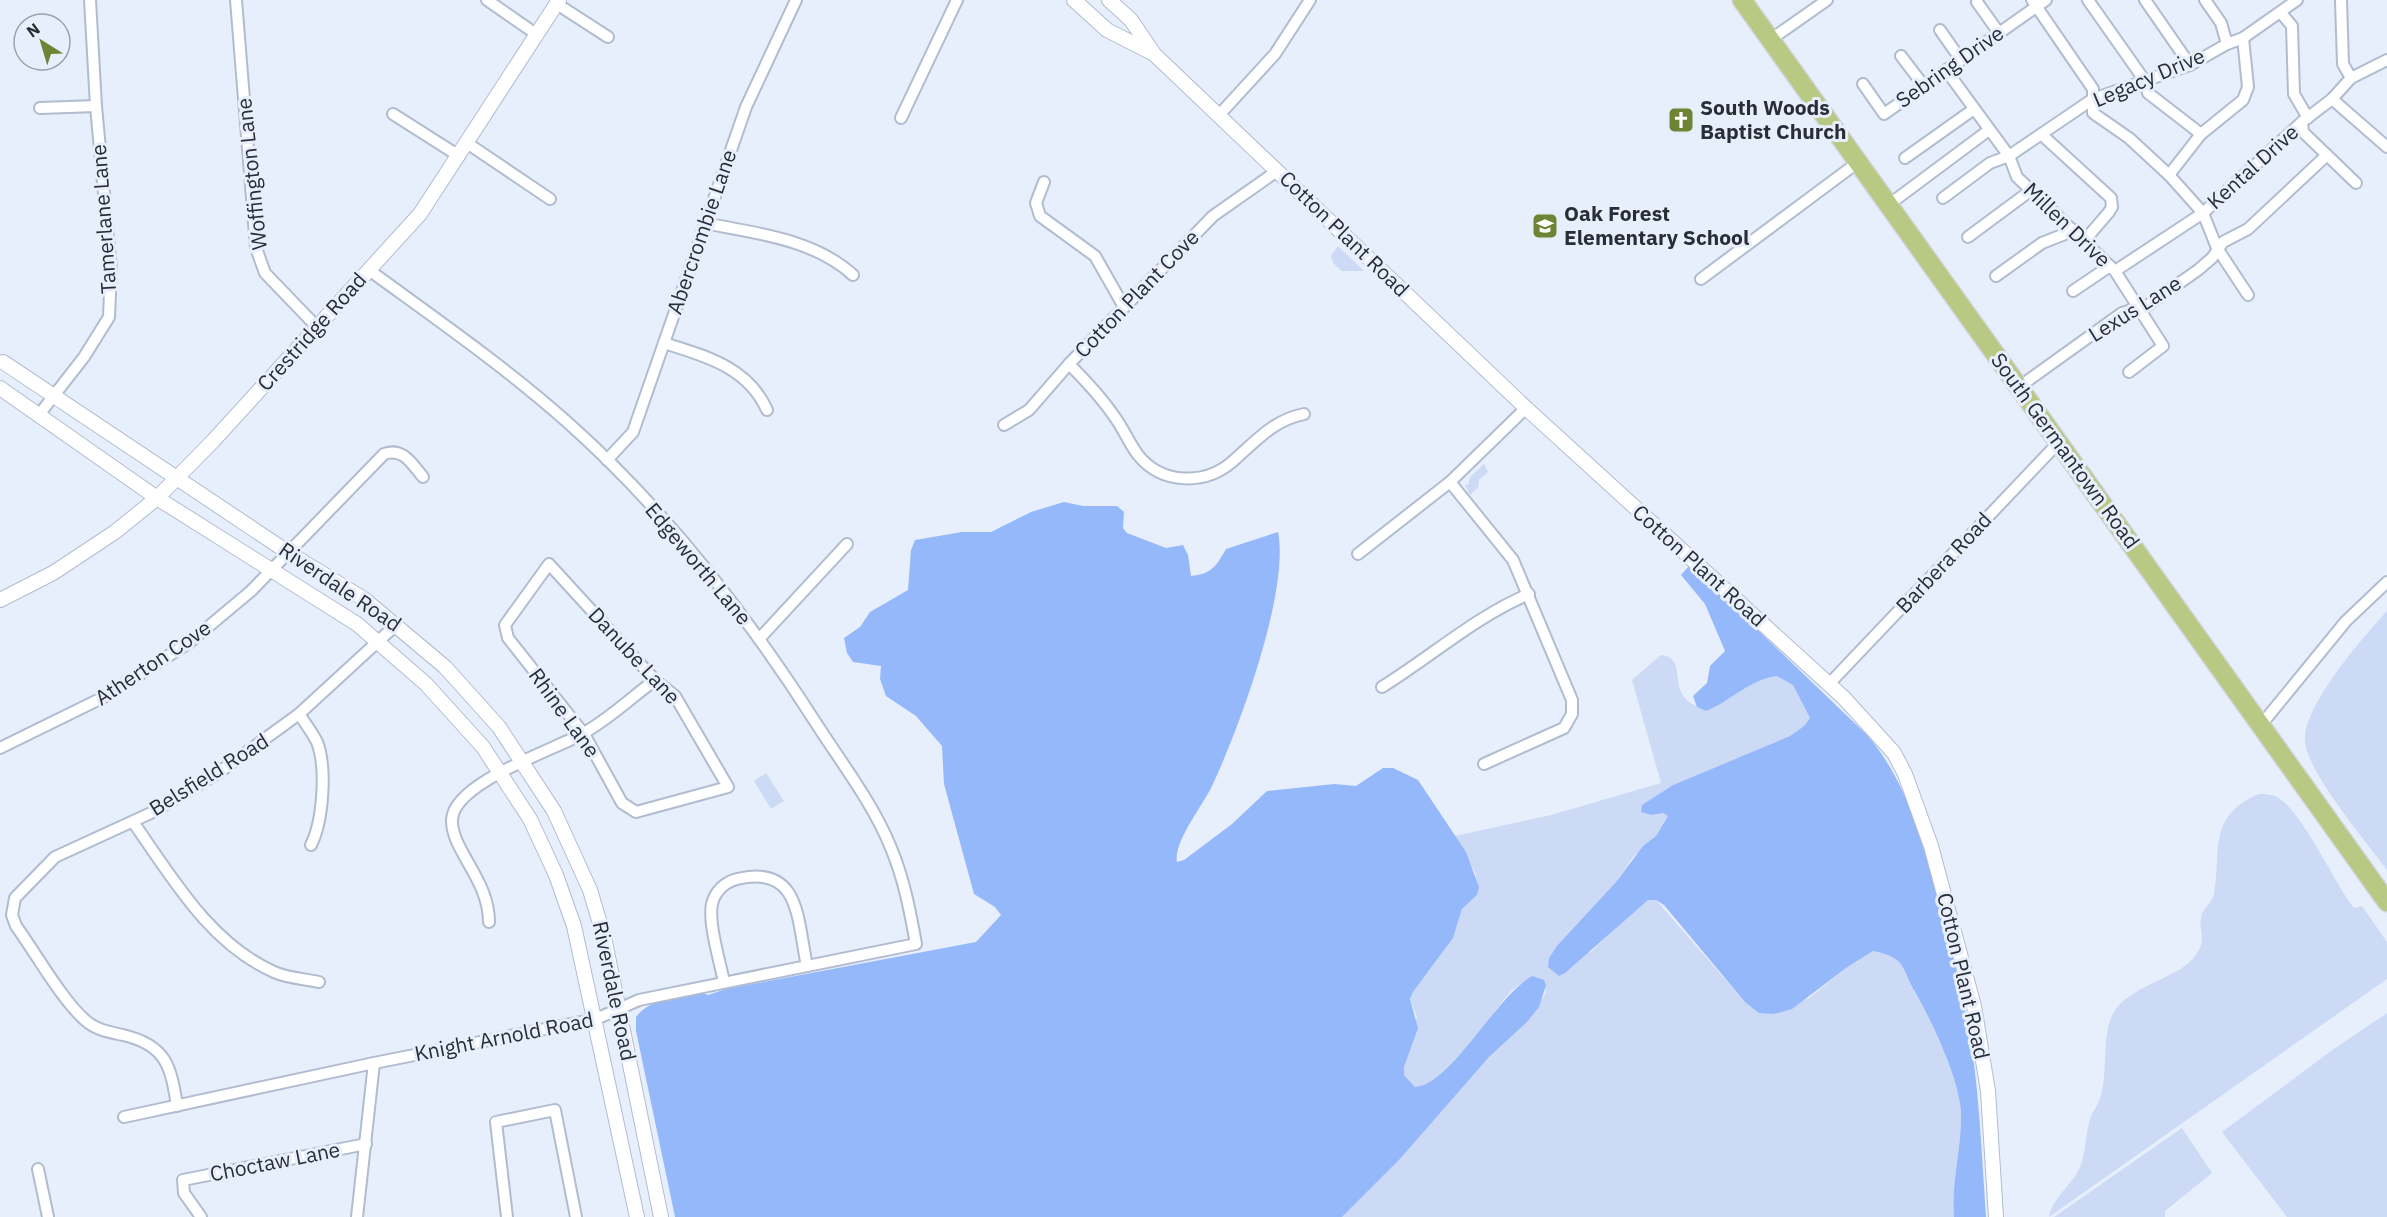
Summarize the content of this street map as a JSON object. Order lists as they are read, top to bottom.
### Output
{
  "streets": {
    "main road": ["South Germantown Road"],
    "street": [
      "Sebring Drive",
      "Legacy Drive",
      "Kental Drive",
      "Woffington Lane",
      "Tamerlane Lane",
      "Millen Drive",
      "Abercrombie Lane",
      "Cotton Plant Road",
      "Cotton Plant Cove",
      "Lexus Lane",
      "Crestridge Road",
      "Barbera Road",
      "Edgeworth Lane",
      "Riverdale Road",
      "Danube Lane",
      "Atherton Cove",
      "Rhine Lane",
      "Belsfield Road",
      "Knight Arnold Road",
      "Choctaw Lane"
    ]
  },
  "crossings": [
    ["Sebring Drive", "Millen Drive"],
    ["Legacy Drive", "Millen Drive"],
    ["Kental Drive", "Millen Drive"],
    ["Woffington Lane", "Crestridge Road"],
    ["Tamerlane Lane", "Riverdale Road"],
    ["Millen Drive", "Lexus Lane"],
    ["Abercrombie Lane", "Edgeworth Lane"],
    ["Cotton Plant Road", "Cotton Plant Cove"],
    ["Cotton Plant Road", "Barbera Road"],
    ["Lexus Lane", "South Germantown Road"],
    ["Crestridge Road", "Edgeworth Lane"],
    ["Crestridge Road", "Riverdale Road"],
    ["South Germantown Road", "Barbera Road"],
    ["Edgeworth Lane", "Knight Arnold Road"],
    ["Riverdale Road", "Atherton Cove"],
    ["Riverdale Road", "Belsfield Road"],
    ["Riverdale Road", "Knight Arnold Road"],
    ["Danube Lane", "Rhine Lane"],
    ["Belsfield Road", "Knight Arnold Road"]
  ],
  "places": {
    "church": ["South Woods Baptist Church"],
    "school or university": ["Oak Forest Elementary School"]
  },
  "north": "top left"
}
